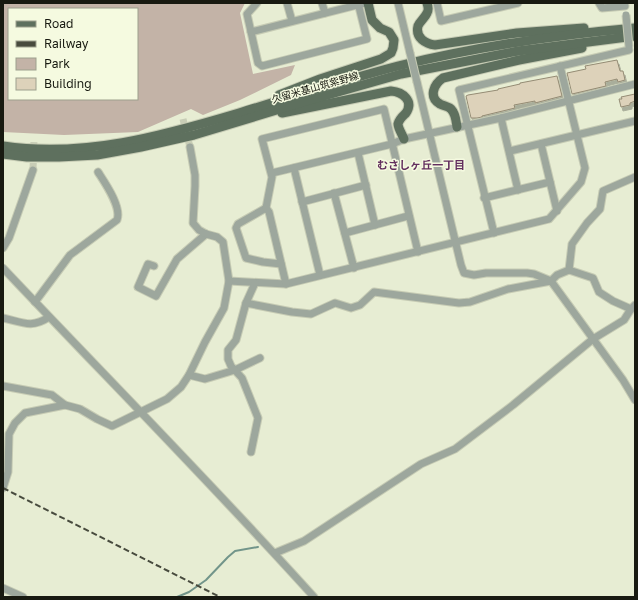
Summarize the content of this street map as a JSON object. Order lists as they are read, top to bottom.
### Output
{
  "streets": {
    "main road": ["久留米基山筑紫野線"]
  },
  "districts": ["むさしヶ丘一丁目"],
  "legend": [
    "Road",
    "Railway",
    "Park",
    "Building"
  ]
}
